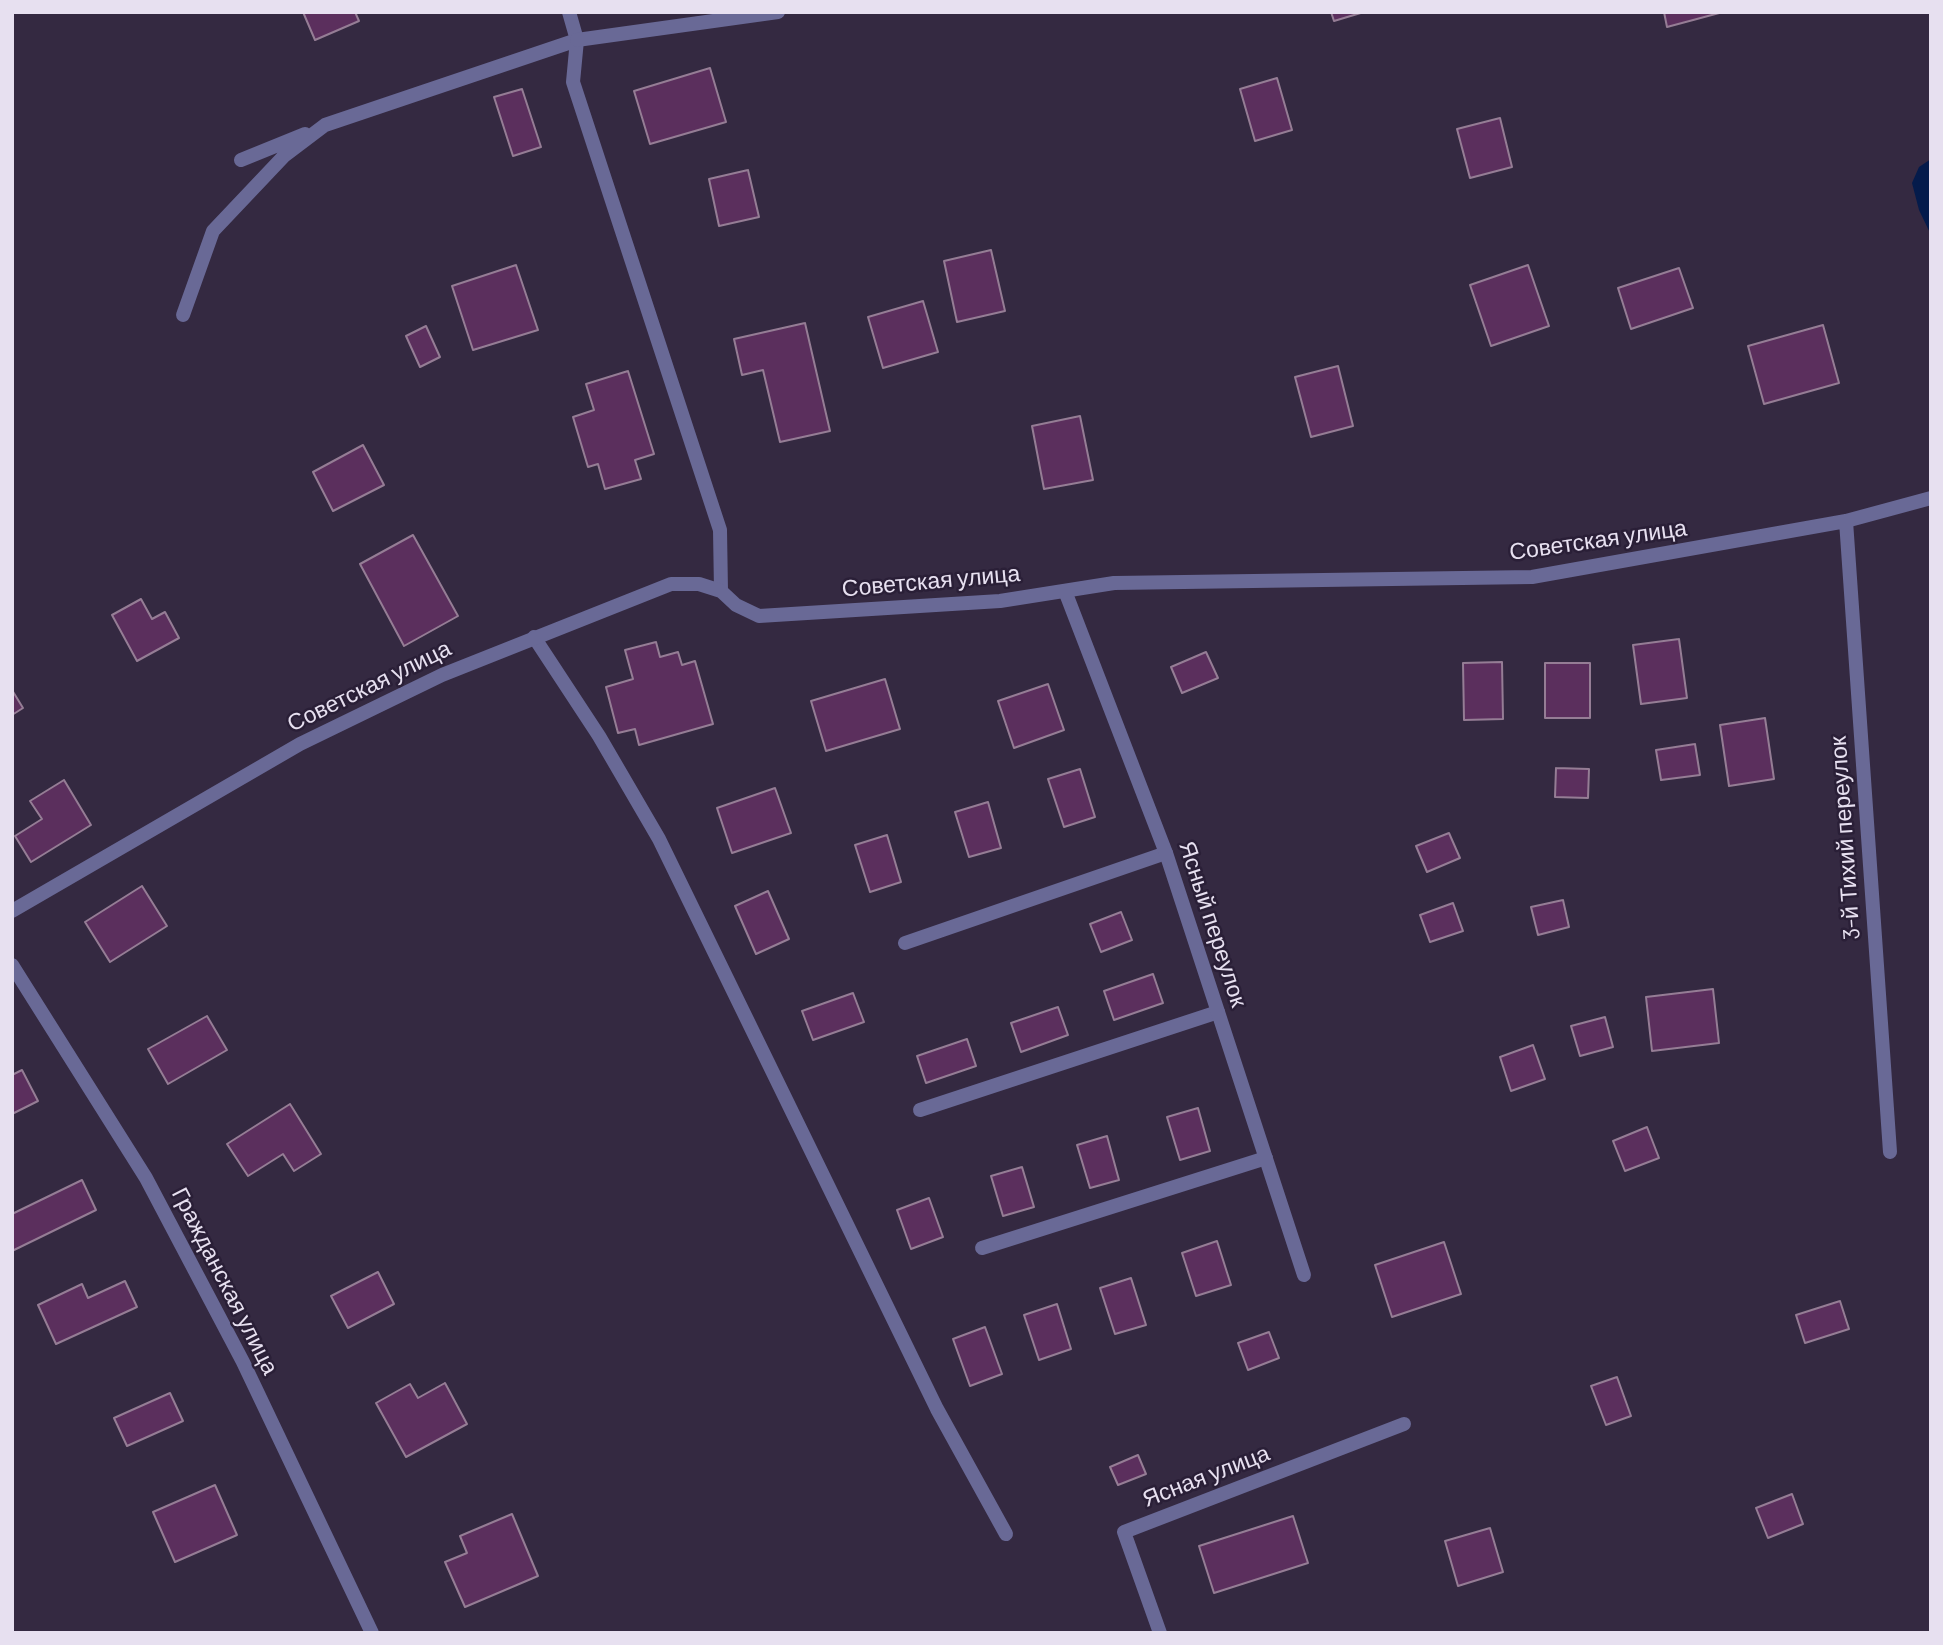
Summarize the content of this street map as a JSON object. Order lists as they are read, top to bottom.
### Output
{
  "streets": {
    "street": [
      "Советская улица",
      "3-й Тихий переулок",
      "Ясный переулок",
      "Гражданская улица",
      "Ясная улица"
    ]
  },
  "crossings": [
    ["Советская улица", "3-й Тихий переулок"],
    ["Советская улица", "Ясный переулок"]
  ]
}
